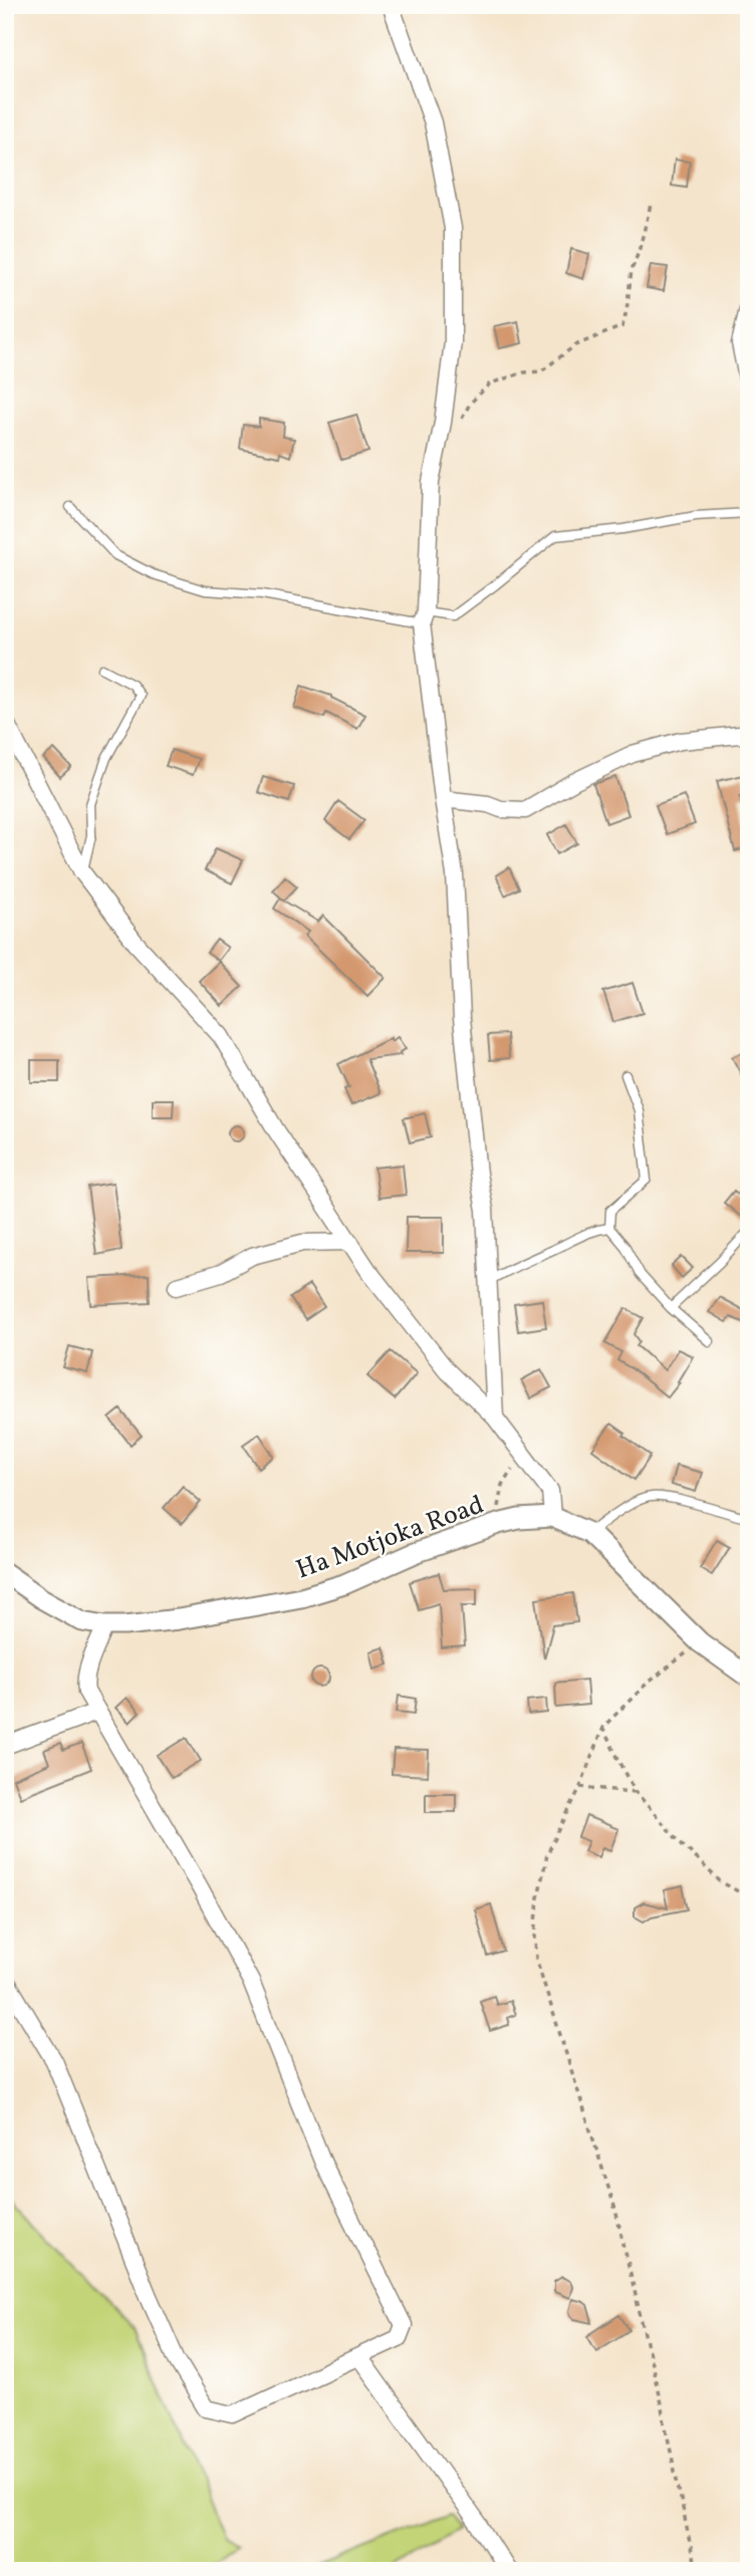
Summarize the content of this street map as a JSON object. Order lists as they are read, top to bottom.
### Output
{
  "streets": {
    "street": ["Ha Motjoka Road"]
  }
}
